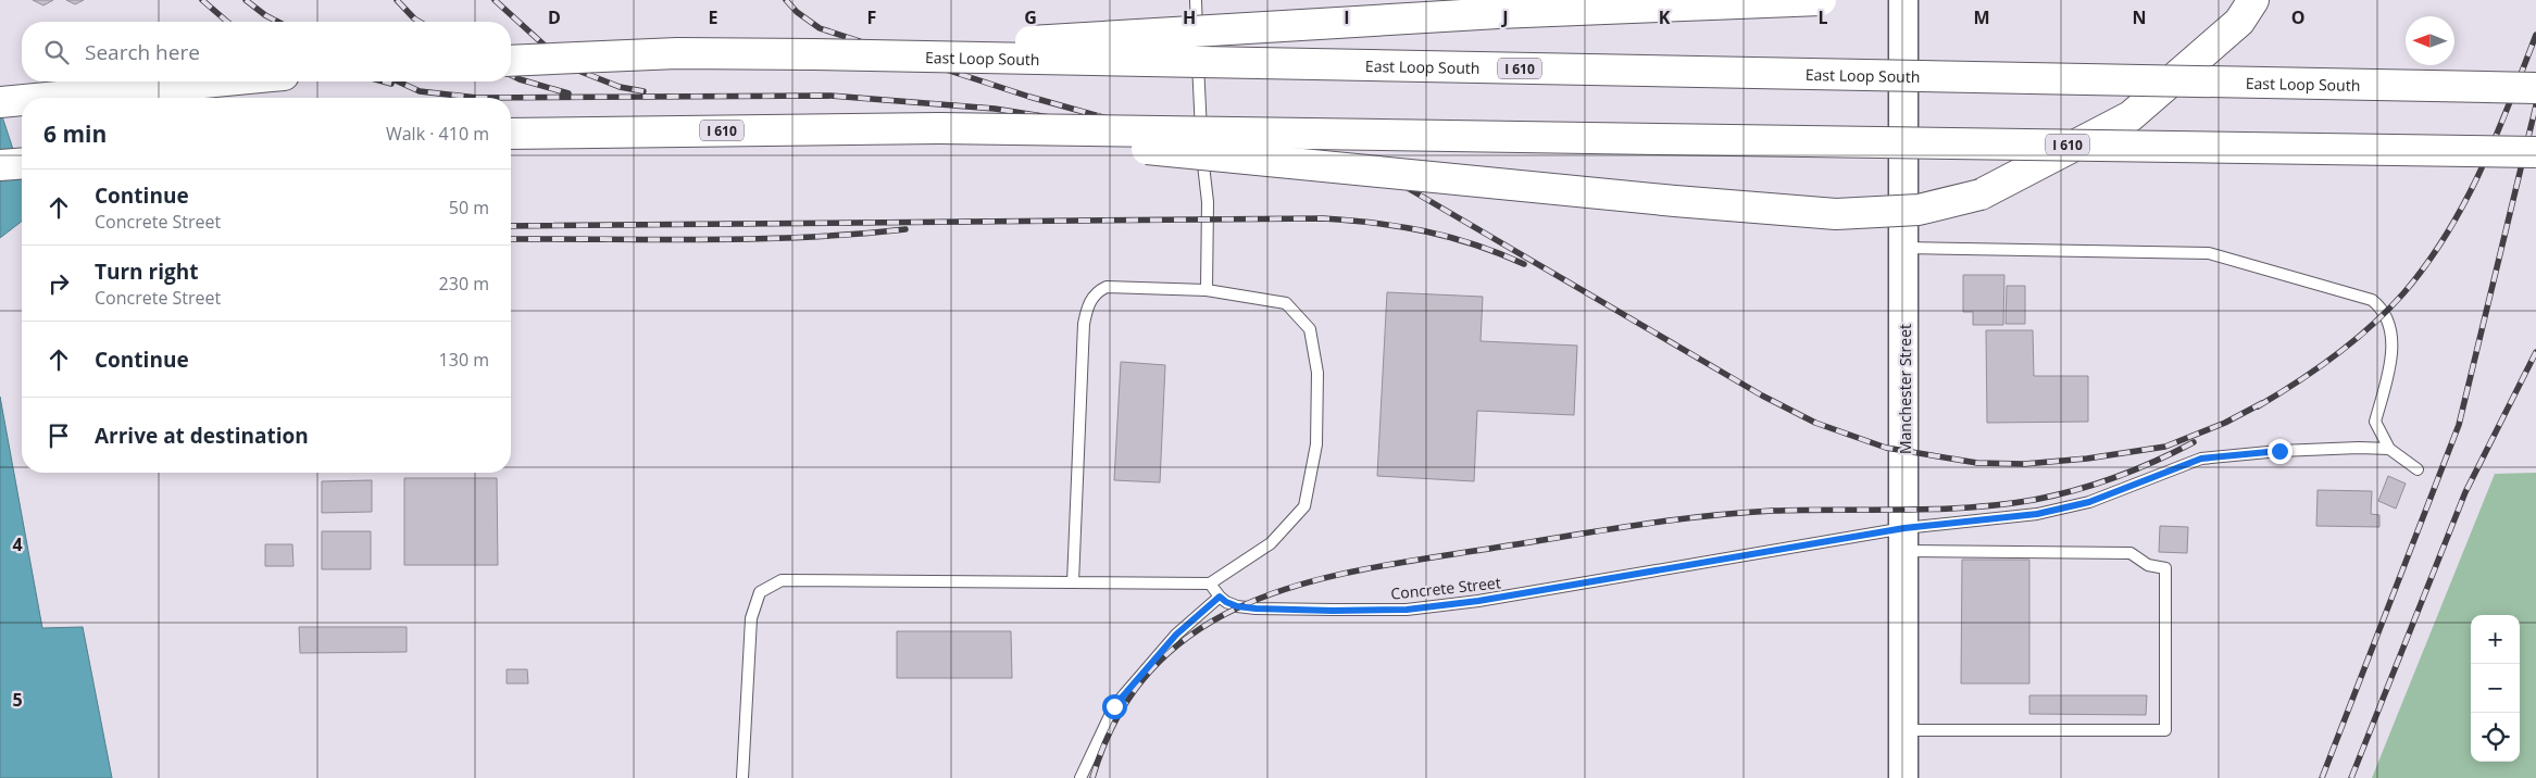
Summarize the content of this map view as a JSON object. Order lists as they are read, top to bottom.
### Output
{
  "streets": {
    "highway": ["East Loop South", "I 610"],
    "street": ["Manchester Street"],
    "lane": ["Concrete Street"]
  },
  "crossings": [
    ["Manchester Street", "Concrete Street"]
  ],
  "north": "left",
  "page": {
    "search": "Search here",
    "heading": ["6 min", "Walk · 410 m"],
    "list": [
      ["Continue", "Concrete Street", "50 m"],
      ["Turn right", "Concrete Street", "230 m"],
      ["Continue", "130 m"],
      "Arrive at destination"
    ],
    "map_buttons": ["+", "−"]
  },
  "grid": {
    "columns": [
      "D",
      "E",
      "F",
      "G",
      "H",
      "I",
      "J",
      "K",
      "L",
      "M",
      "N",
      "O"
    ],
    "rows": ["4", "5"]
  }
}
